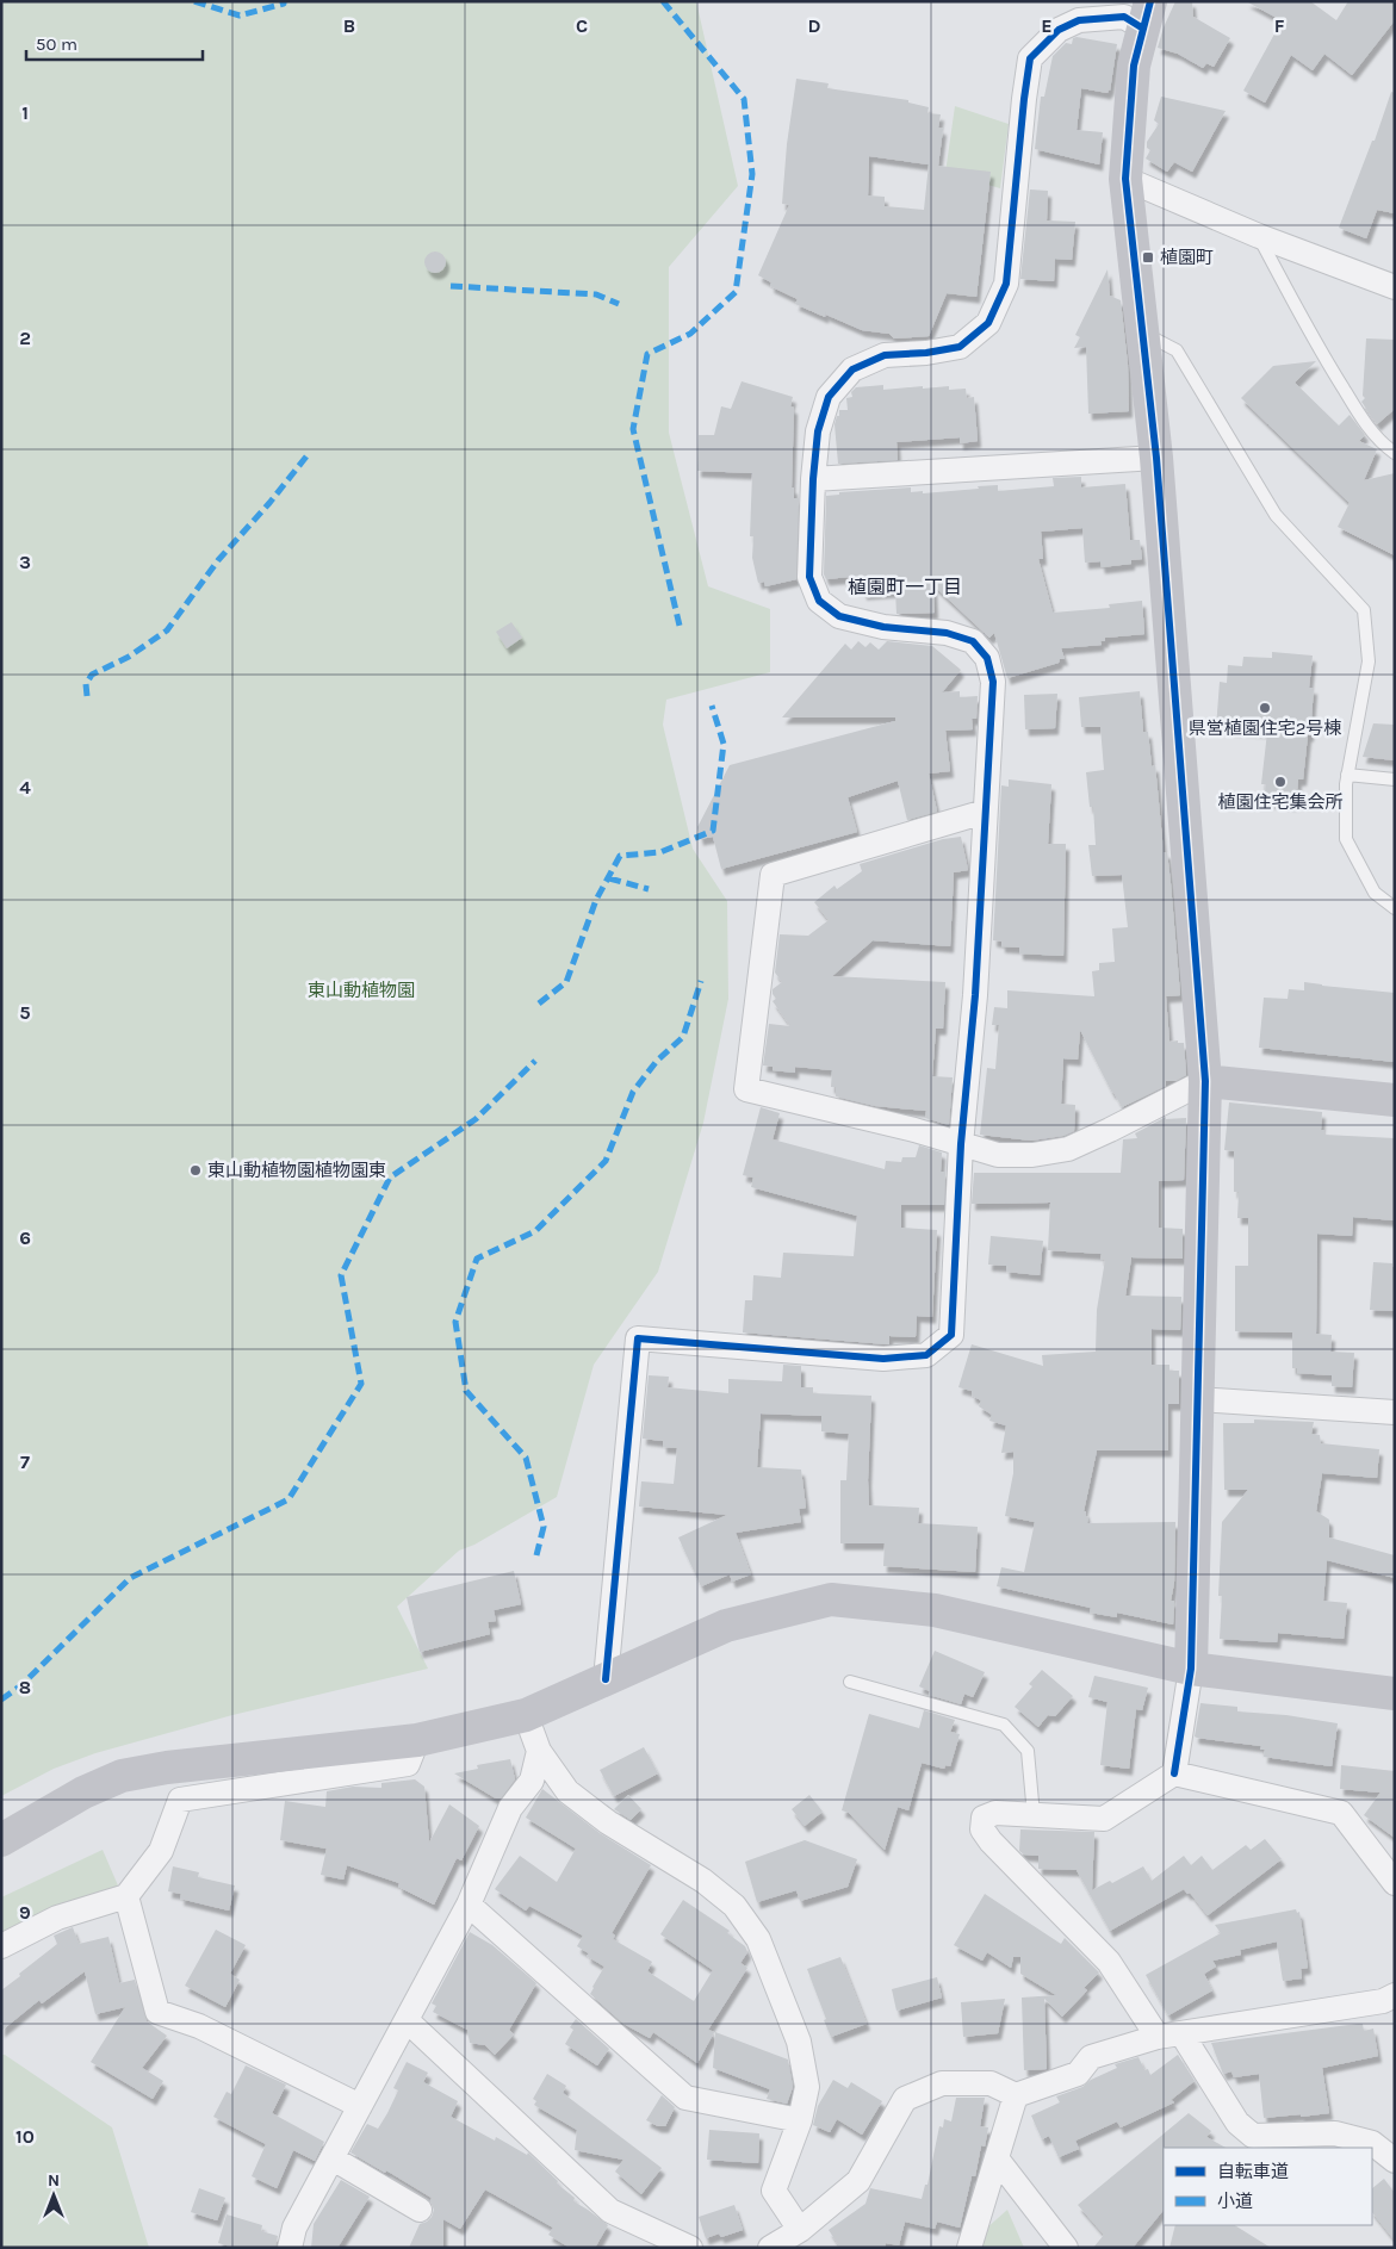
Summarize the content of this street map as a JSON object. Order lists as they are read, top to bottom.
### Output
{
  "districts": ["植園町一丁目"],
  "parks": ["東山動植物園"],
  "places": {
    "transit": ["植園町"],
    "other": ["県営植園住宅2号棟", "植園住宅集会所", "東山動植物園植物園東"]
  },
  "legend": ["自転車道", "小道"],
  "scale_bar": "50 m",
  "north": "top",
  "grid": {
    "columns": [
      "B",
      "C",
      "D",
      "E",
      "F"
    ],
    "rows": [
      "1",
      "2",
      "3",
      "4",
      "5",
      "6",
      "7",
      "8",
      "9",
      "10"
    ]
  }
}
